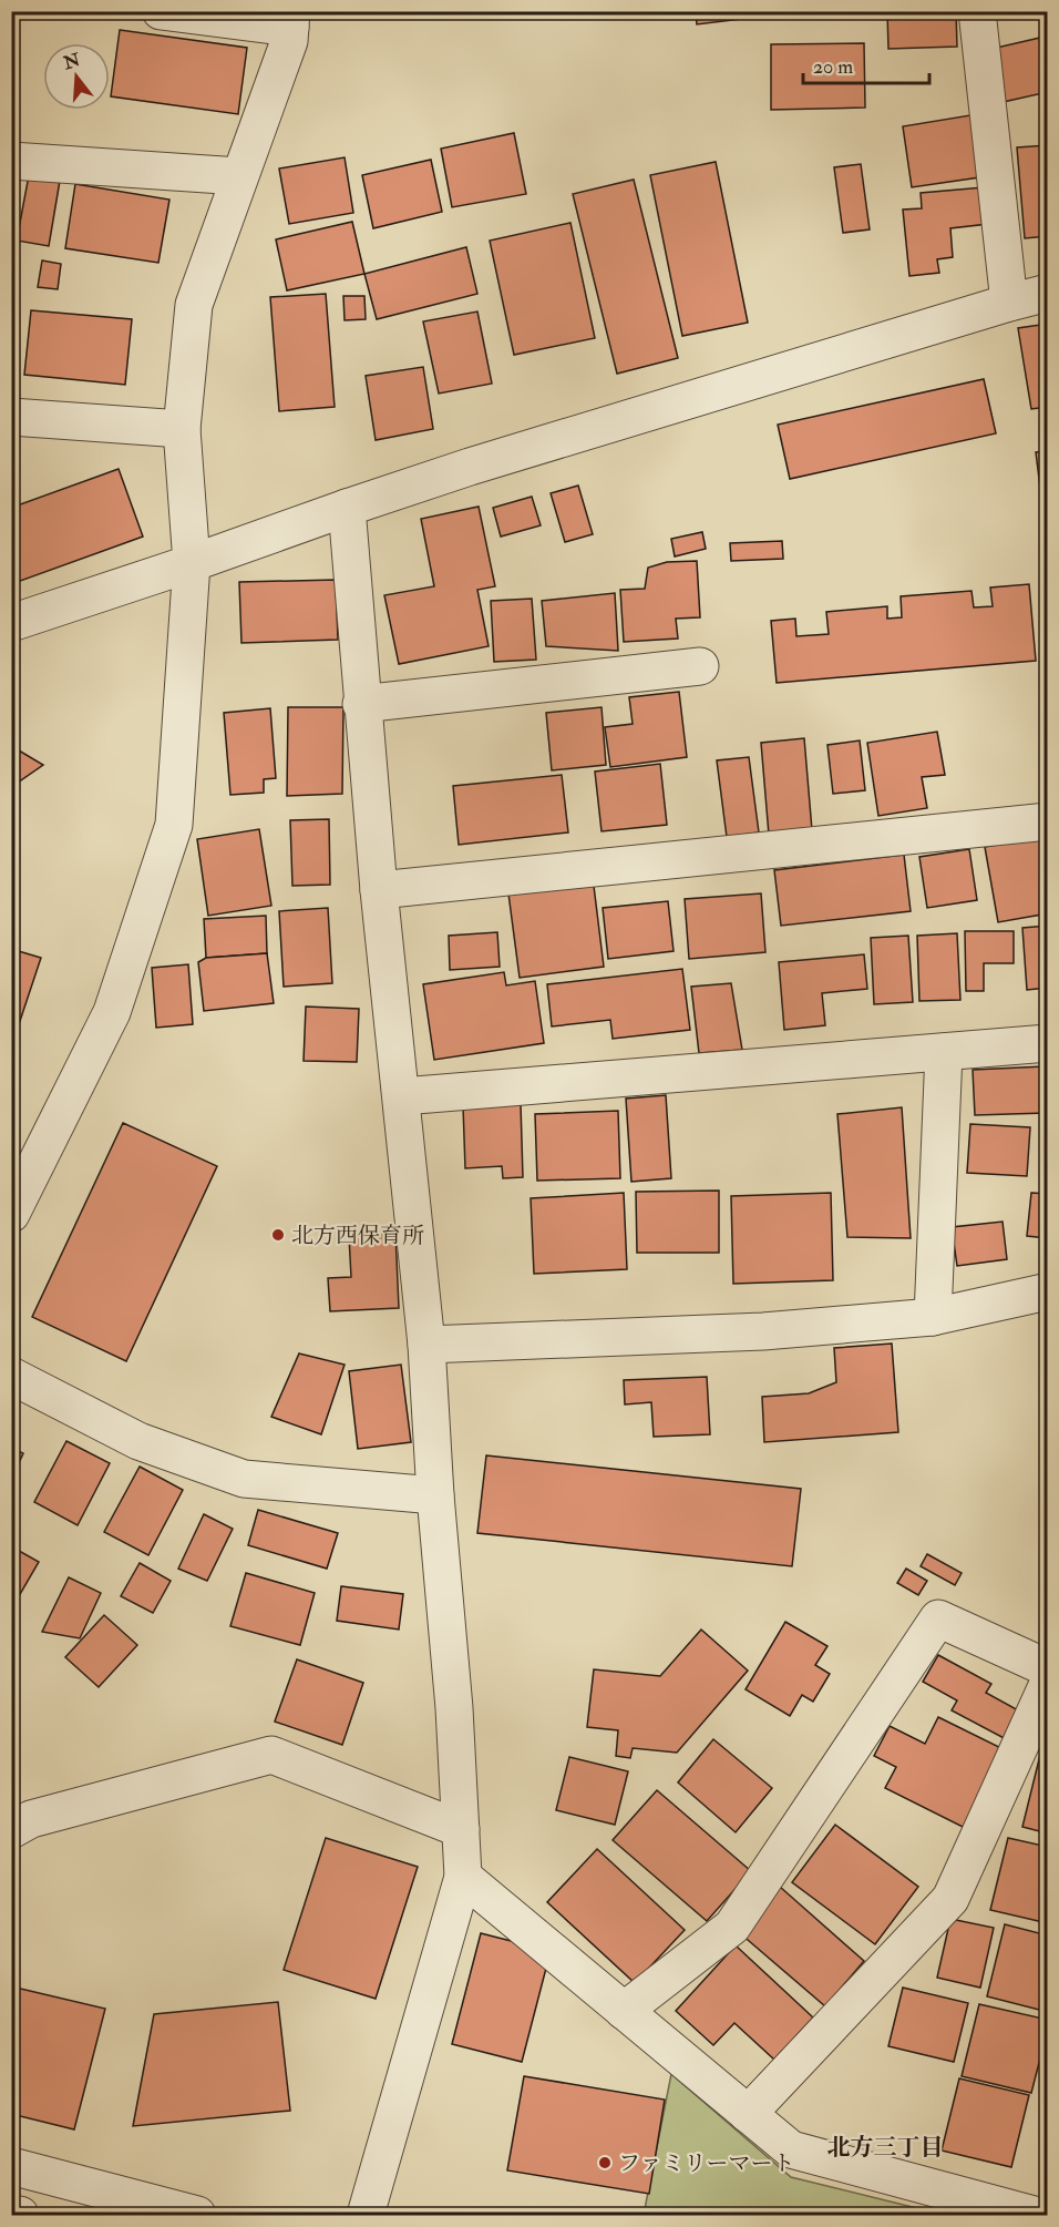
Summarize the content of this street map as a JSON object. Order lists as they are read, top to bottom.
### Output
{
  "districts": ["北方三丁目"],
  "places": ["北方西保育所", "ファミリーマート"],
  "scale_bar": "20 m",
  "north": "top"
}
